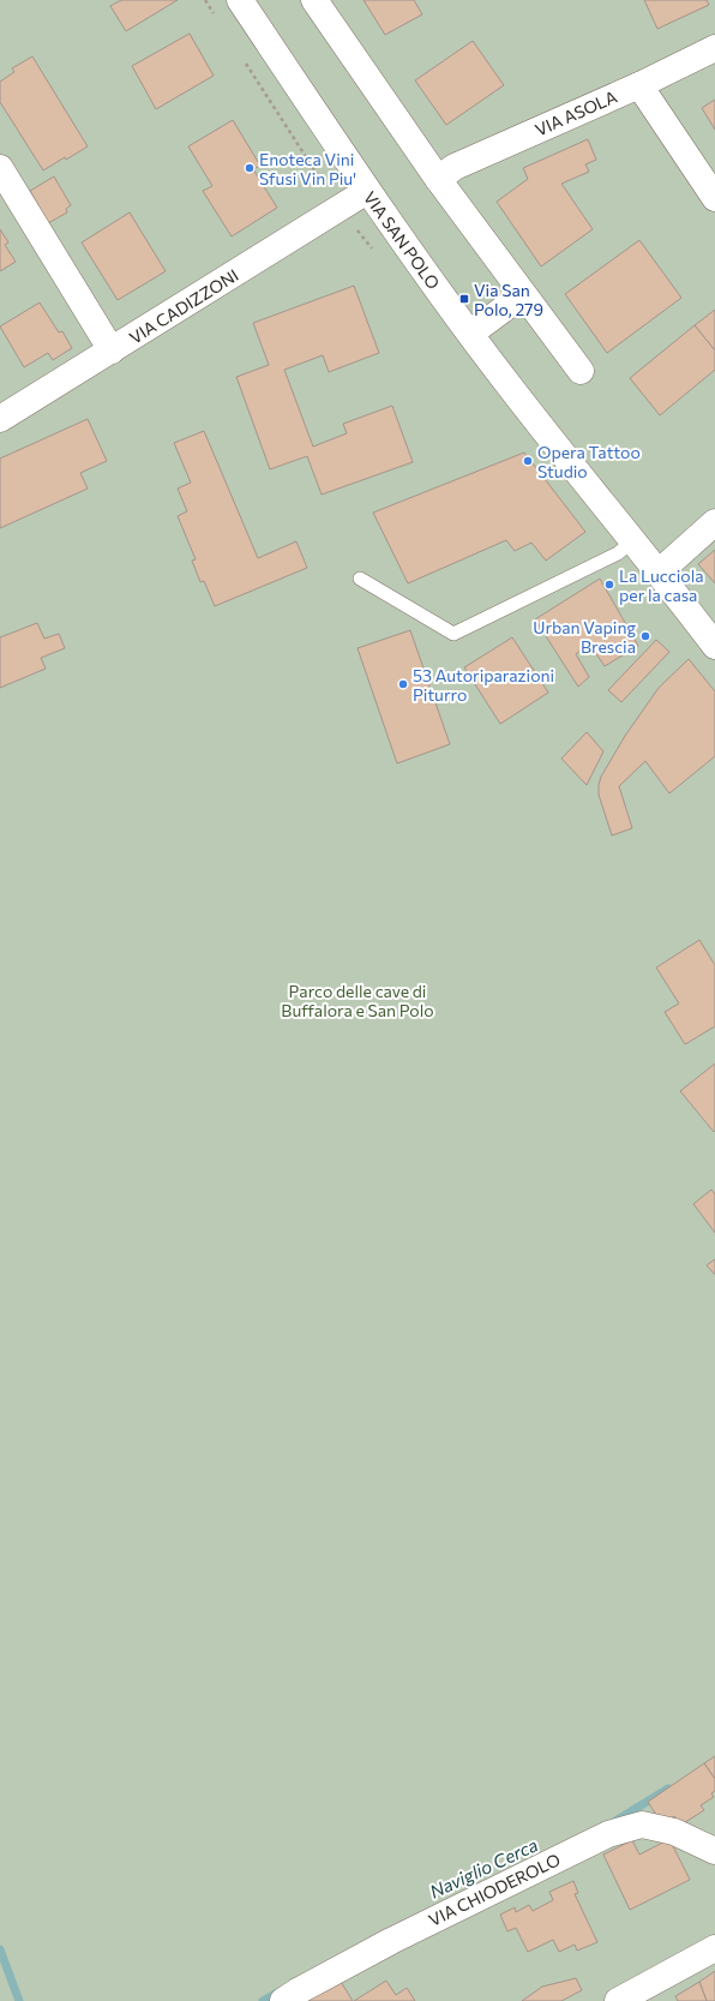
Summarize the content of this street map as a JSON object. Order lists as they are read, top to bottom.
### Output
{
  "streets": {
    "street": [
      "VIA ASOLA",
      "VIA SAN POLO",
      "VIA CADIZZONI",
      "VIA CHIODEROLO"
    ]
  },
  "crossings": [
    ["VIA SAN POLO", "VIA CADIZZONI"]
  ],
  "water": ["Naviglio Cerca"],
  "parks": ["Parco delle cave di Buffalora e San Polo"],
  "places": {
    "other": [
      "Enoteca Vini Sfusi Vin Piu'",
      "Opera Tattoo Studio",
      "La Lucciola per la casa",
      "Urban Vaping Brescia",
      "53 Autoriparazioni Piturro"
    ],
    "transit": ["Via San Polo, 279"]
  }
}
